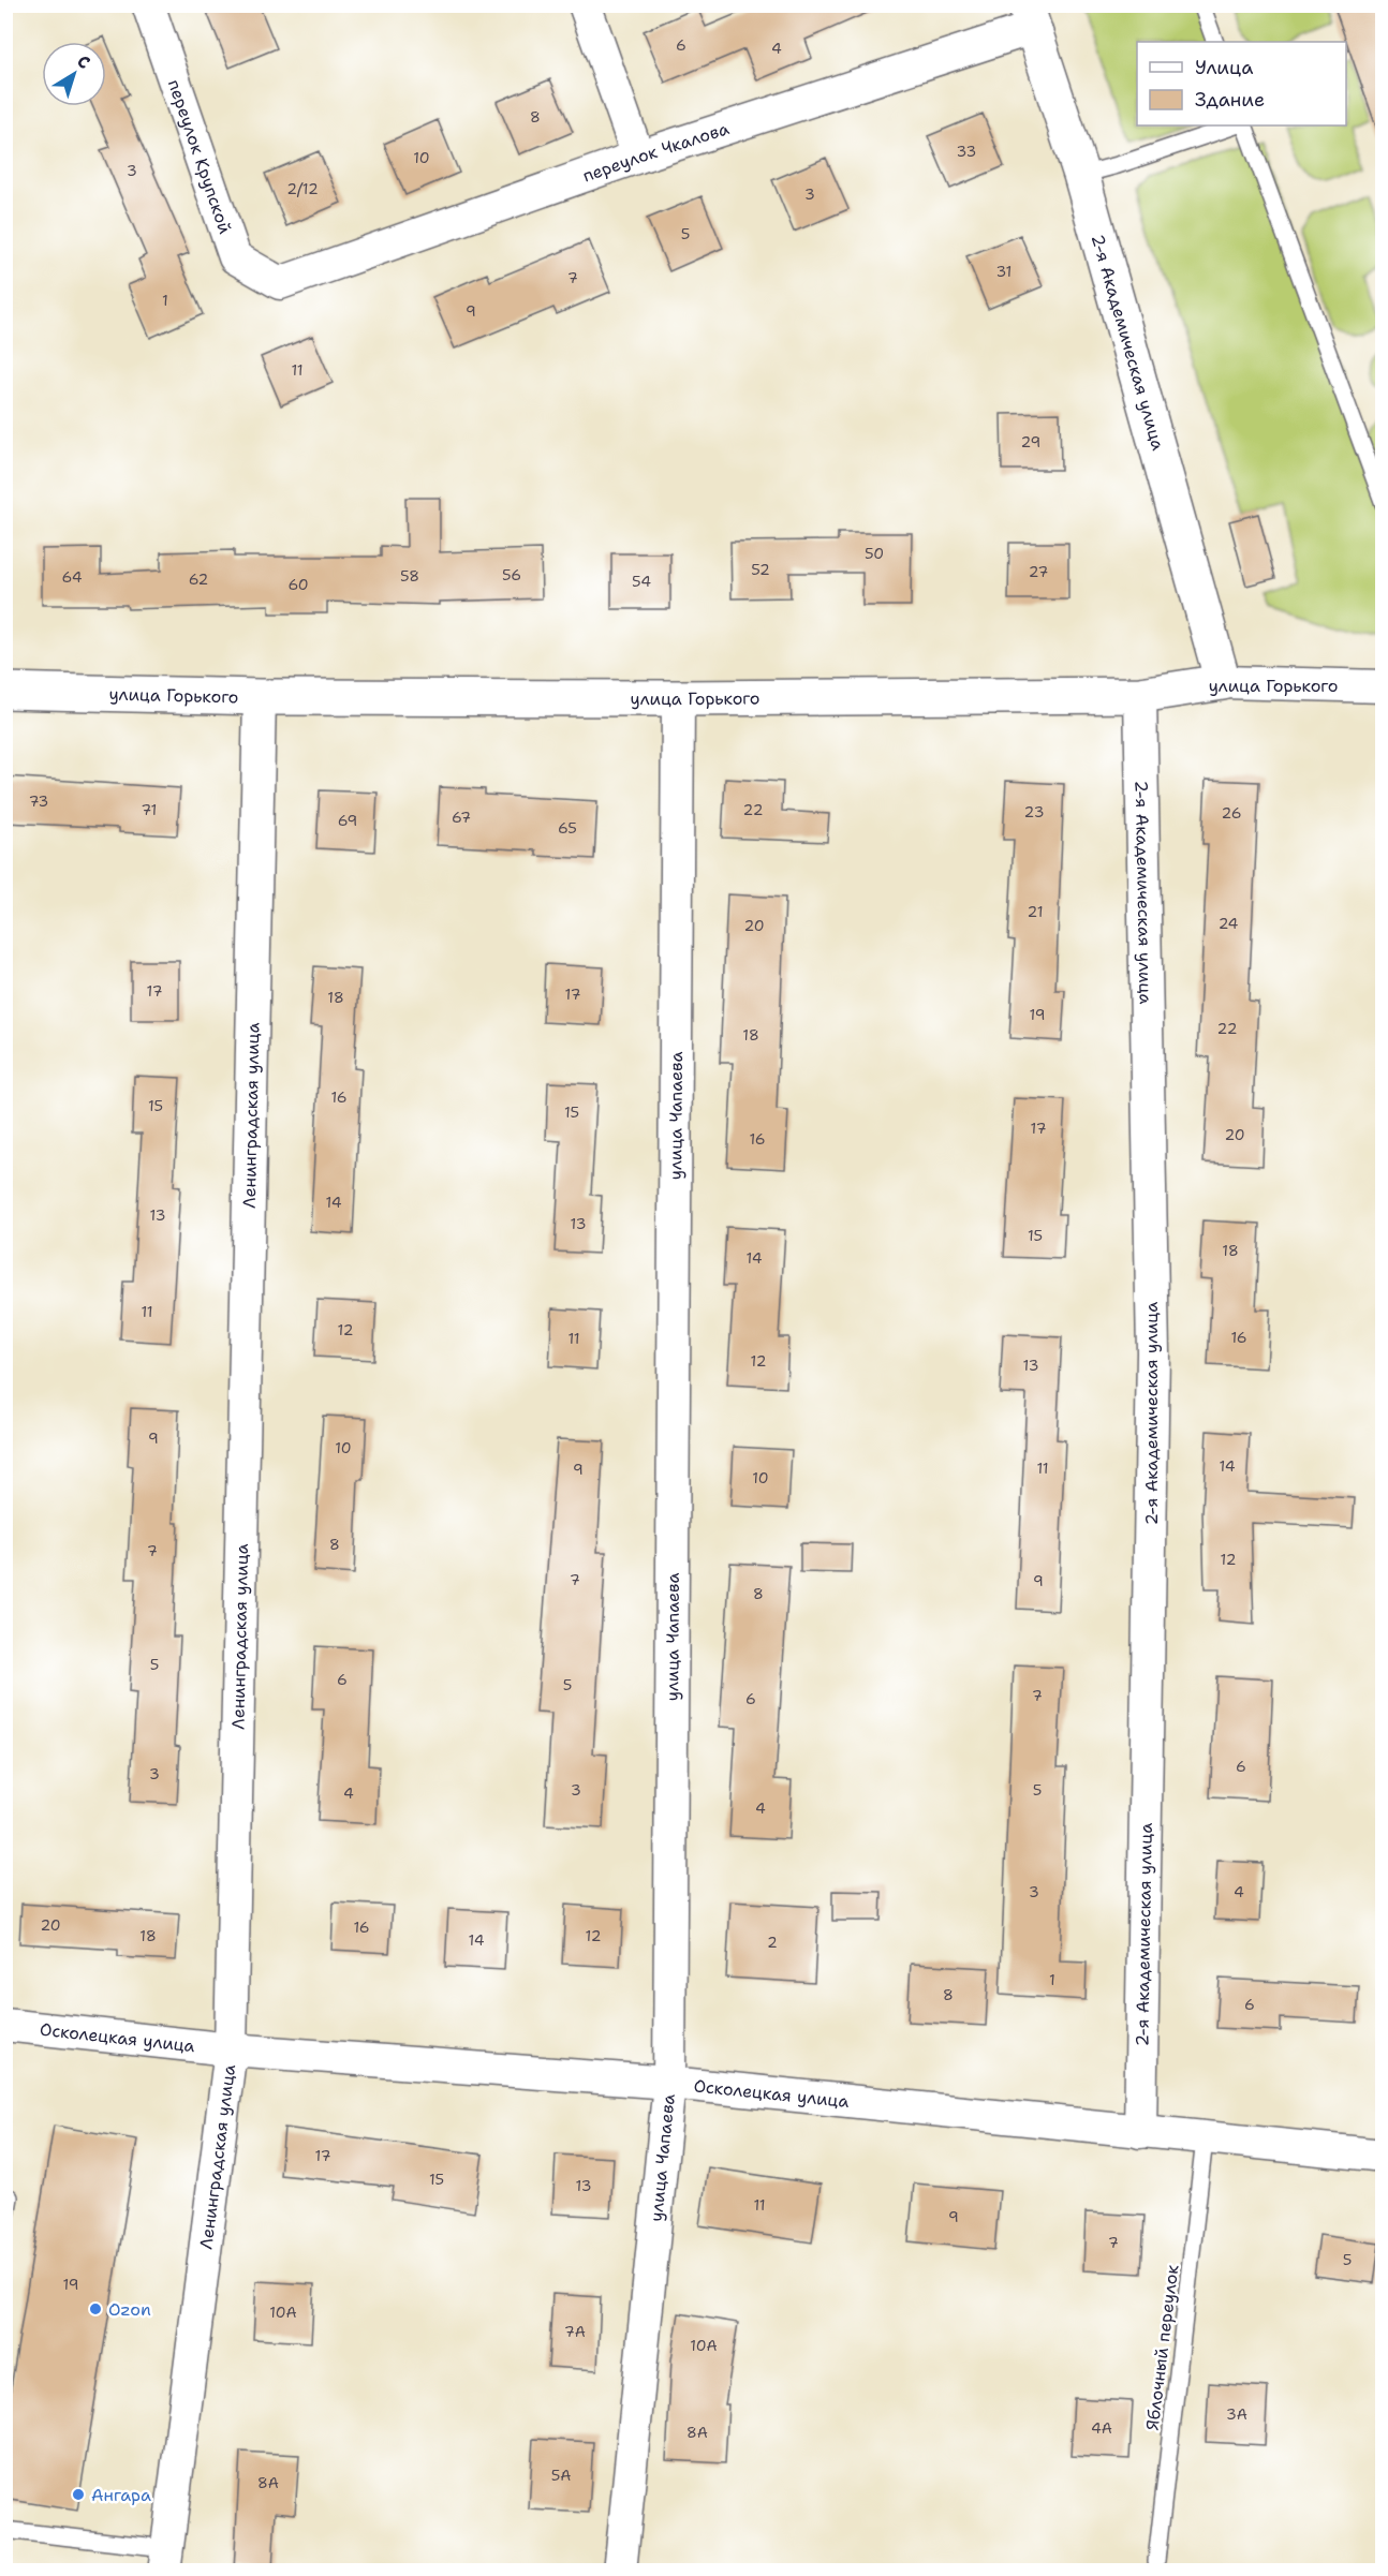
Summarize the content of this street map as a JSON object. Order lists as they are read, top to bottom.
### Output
{
  "streets": {
    "street": [
      "переулок Чкалова",
      "переулок Крупской",
      "2-я Академическая улица",
      "улица Горького",
      "Ленинградская улица",
      "улица Чапаева",
      "Осколецкая улица"
    ],
    "lane": ["Яблочный переулок"]
  },
  "crossings": [
    ["переулок Чкалова", "переулок Крупской"],
    ["переулок Чкалова", "2-я Академическая улица"],
    ["2-я Академическая улица", "улица Горького"],
    ["2-я Академическая улица", "Осколецкая улица"],
    ["улица Горького", "Ленинградская улица"],
    ["улица Горького", "улица Чапаева"],
    ["Ленинградская улица", "Осколецкая улица"],
    ["улица Чапаева", "Осколецкая улица"],
    ["Осколецкая улица", "Яблочный переулок"]
  ],
  "places": ["Ozon", "Ангара"],
  "house_numbers": [
    "6",
    "4",
    "8",
    "33",
    "10",
    "3",
    "2/12",
    "3",
    "5",
    "31",
    "7",
    "1",
    "9",
    "11",
    "29",
    "50",
    "52",
    "27",
    "56",
    "58",
    "64",
    "62",
    "54",
    "60",
    "73",
    "71",
    "22",
    "23",
    "26",
    "67",
    "69",
    "65",
    "21",
    "24",
    "20",
    "17",
    "17",
    "18",
    "19",
    "22",
    "18",
    "16",
    "15",
    "15",
    "17",
    "20",
    "16",
    "14",
    "13",
    "13",
    "15",
    "18",
    "14",
    "11",
    "12",
    "16",
    "11",
    "12",
    "13",
    "9",
    "10",
    "14",
    "11",
    "9",
    "10",
    "8",
    "7",
    "12",
    "7",
    "9",
    "8",
    "5",
    "6",
    "5",
    "7",
    "6",
    "6",
    "3",
    "3",
    "5",
    "4",
    "4",
    "3",
    "4",
    "20",
    "16",
    "18",
    "12",
    "14",
    "2",
    "1",
    "8",
    "6",
    "17",
    "15",
    "13",
    "11",
    "9",
    "7",
    "5",
    "19",
    "10А",
    "7А",
    "10А",
    "3А",
    "4А",
    "8А",
    "5А",
    "8А"
  ],
  "legend": ["Улица", "Здание"],
  "north": "top right"
}
